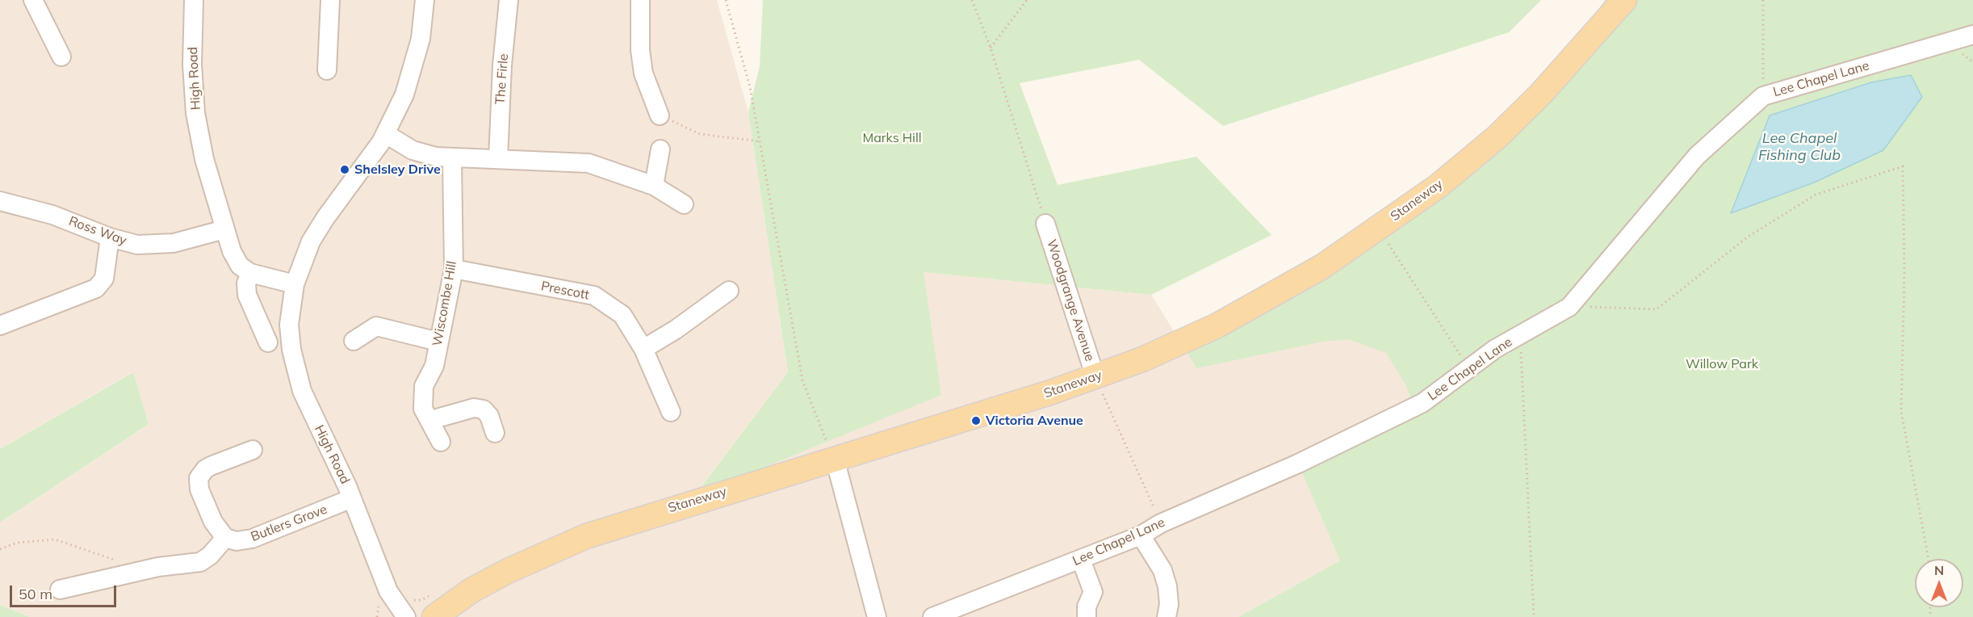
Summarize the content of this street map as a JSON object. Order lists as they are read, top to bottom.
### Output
{
  "streets": {
    "main road": ["Staneway"],
    "street": [
      "High Road",
      "The Firle",
      "Lee Chapel Lane",
      "Ross Way",
      "Prescott",
      "Woodgrange Avenue",
      "Wiscombe Hill",
      "Butlers Grove"
    ]
  },
  "crossings": [
    ["High Road", "Ross Way"],
    ["High Road", "Butlers Grove"],
    ["Staneway", "Woodgrange Avenue"],
    ["Prescott", "Wiscombe Hill"]
  ],
  "water": ["Lee Chapel Fishing Club"],
  "parks": ["Marks Hill", "Willow Park"],
  "places": ["Shelsley Drive", "Victoria Avenue"],
  "scale_bar": "50 m",
  "north": "top"
}
